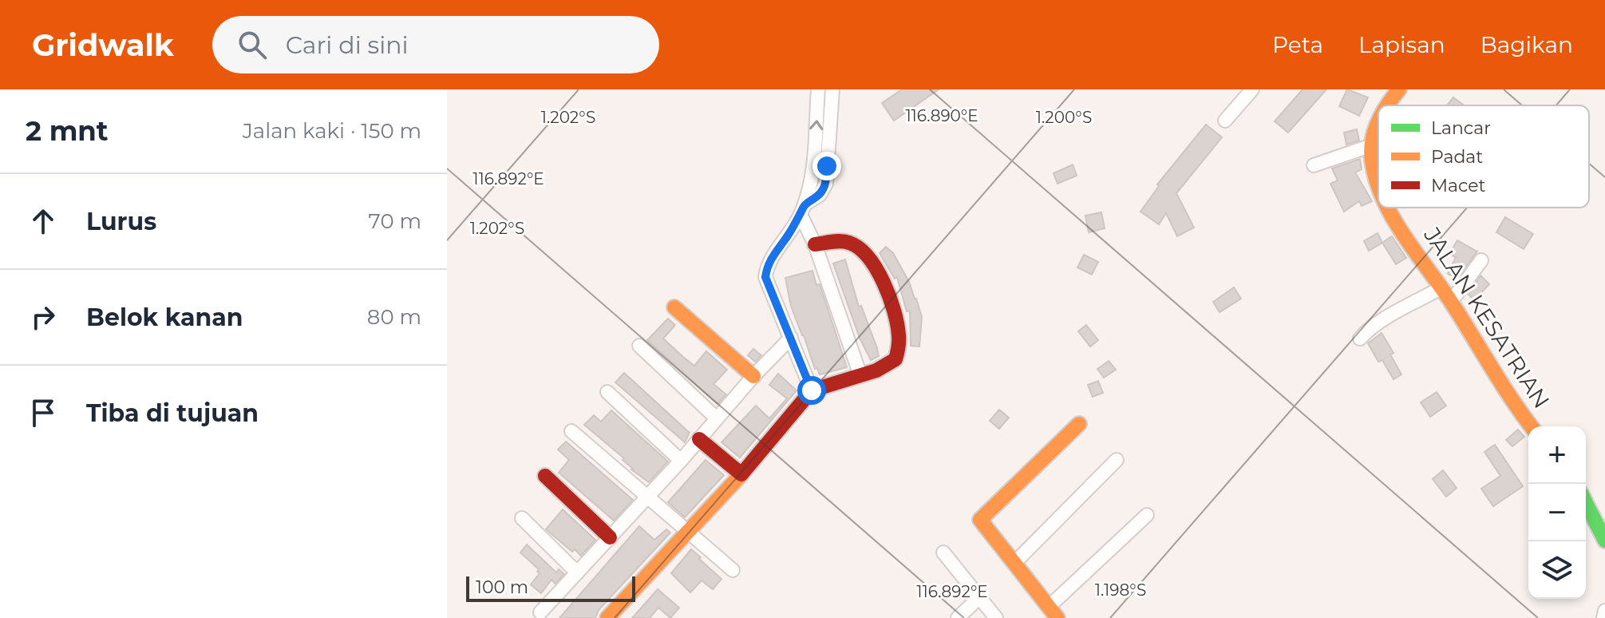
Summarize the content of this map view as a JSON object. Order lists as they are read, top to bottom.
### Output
{
  "streets": {
    "street": ["JALAN KESATRIAN"]
  },
  "legend": ["Lancar", "Padat", "Macet"],
  "scale_bar": "100 m",
  "page": {
    "header": "Gridwalk",
    "search": "Cari di sini",
    "nav": ["Peta", "Lapisan", "Bagikan"],
    "heading": ["2 mnt", "Jalan kaki · 150 m"],
    "list": [
      ["Lurus", "70 m"],
      ["Belok kanan", "80 m"],
      "Tiba di tujuan"
    ],
    "map_buttons": ["+", "−"],
    "scale": "100 m"
  },
  "coordinates": [
    "116.890°E",
    "1.202°S",
    "1.200°S",
    "116.892°E",
    "1.198°S"
  ]
}
